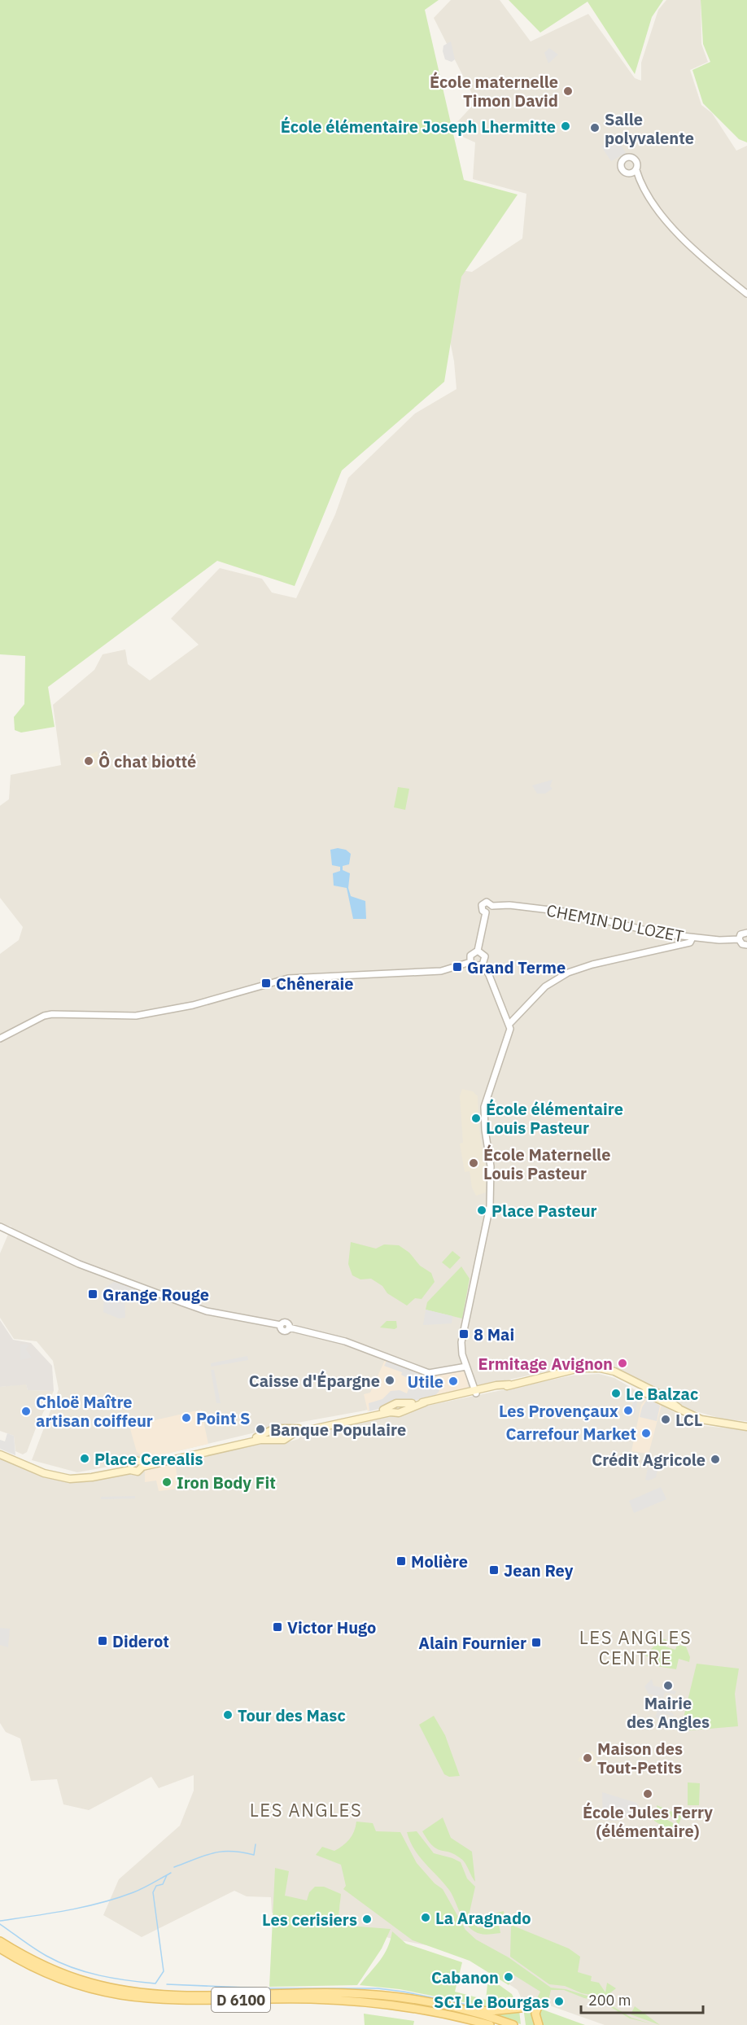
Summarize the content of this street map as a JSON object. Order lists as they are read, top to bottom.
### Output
{
  "streets": {
    "main road": ["D 6100"],
    "street": ["CHEMIN DU LOZET"]
  },
  "districts": ["LES ANGLES CENTRE", "LES ANGLES"],
  "places": {
    "other": [
      "École maternelle Timon David",
      "École élémentaire Joseph Lhermitte",
      "Salle polyvalente",
      "Ô chat biotté",
      "École élémentaire Louis Pasteur",
      "École Maternelle Louis Pasteur",
      "Place Pasteur",
      "Ermitage Avignon",
      "Caisse d'Épargne",
      "Utile",
      "Le Balzac",
      "Les Provençaux",
      "Chloë Maître artisan coiffeur",
      "Point S",
      "LCL",
      "Banque Populaire",
      "Carrefour Market",
      "Place Cerealis",
      "Crédit Agricole",
      "Iron Body Fit",
      "Mairie des Angles",
      "Tour des Masc",
      "Maison des Tout-Petits",
      "École Jules Ferry (élémentaire)",
      "La Aragnado",
      "Les cerisiers",
      "Cabanon",
      "SCI Le Bourgas"
    ],
    "transit": [
      "Grand Terme",
      "Chêneraie",
      "Grange Rouge",
      "8 Mai",
      "Molière",
      "Jean Rey",
      "Victor Hugo",
      "Diderot",
      "Alain Fournier"
    ]
  },
  "scale_bar": "200 m"
}
